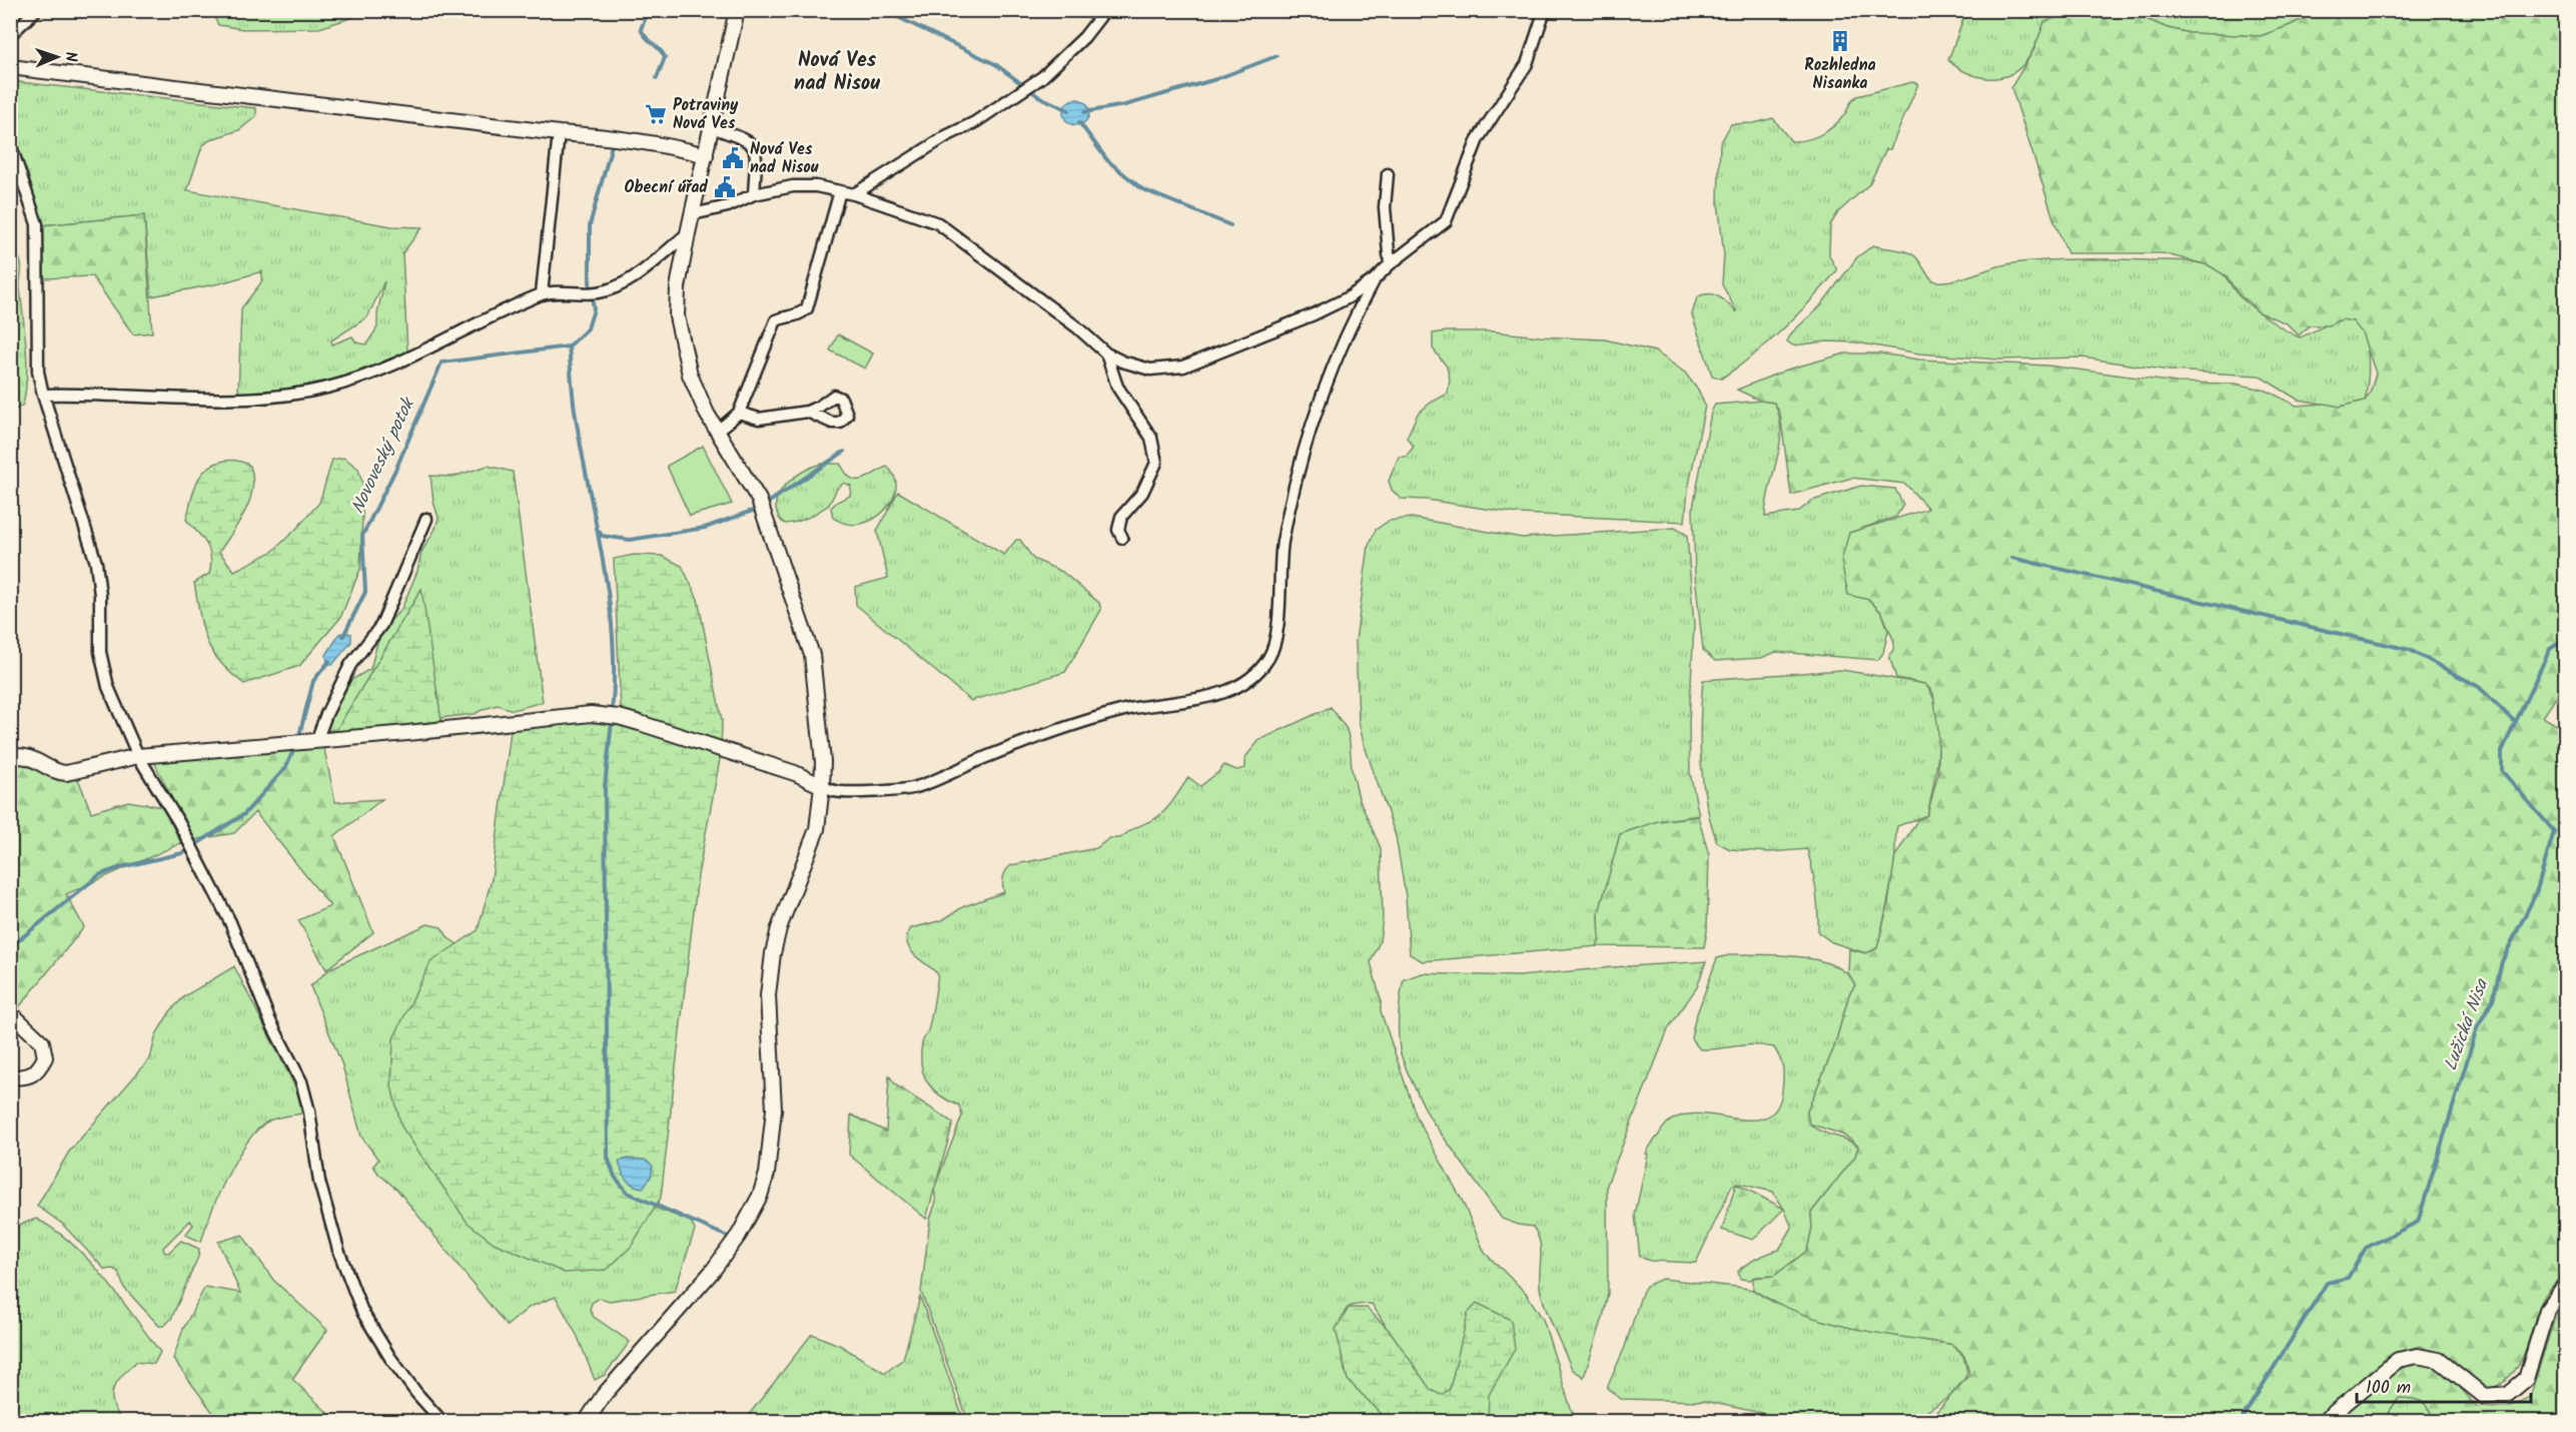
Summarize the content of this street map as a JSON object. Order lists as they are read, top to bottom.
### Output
{
  "districts": ["Nová Ves nad Nisou"],
  "water": ["Novoveský potok", "Lužická Nisa"],
  "places": {
    "building": ["Rozhledna Nisanka"],
    "supermarket": ["Potraviny Nová Ves"],
    "public building": ["Nová Ves nad Nisou", "Obecní úřad"]
  },
  "scale_bar": "100 m",
  "north": "right"
}
